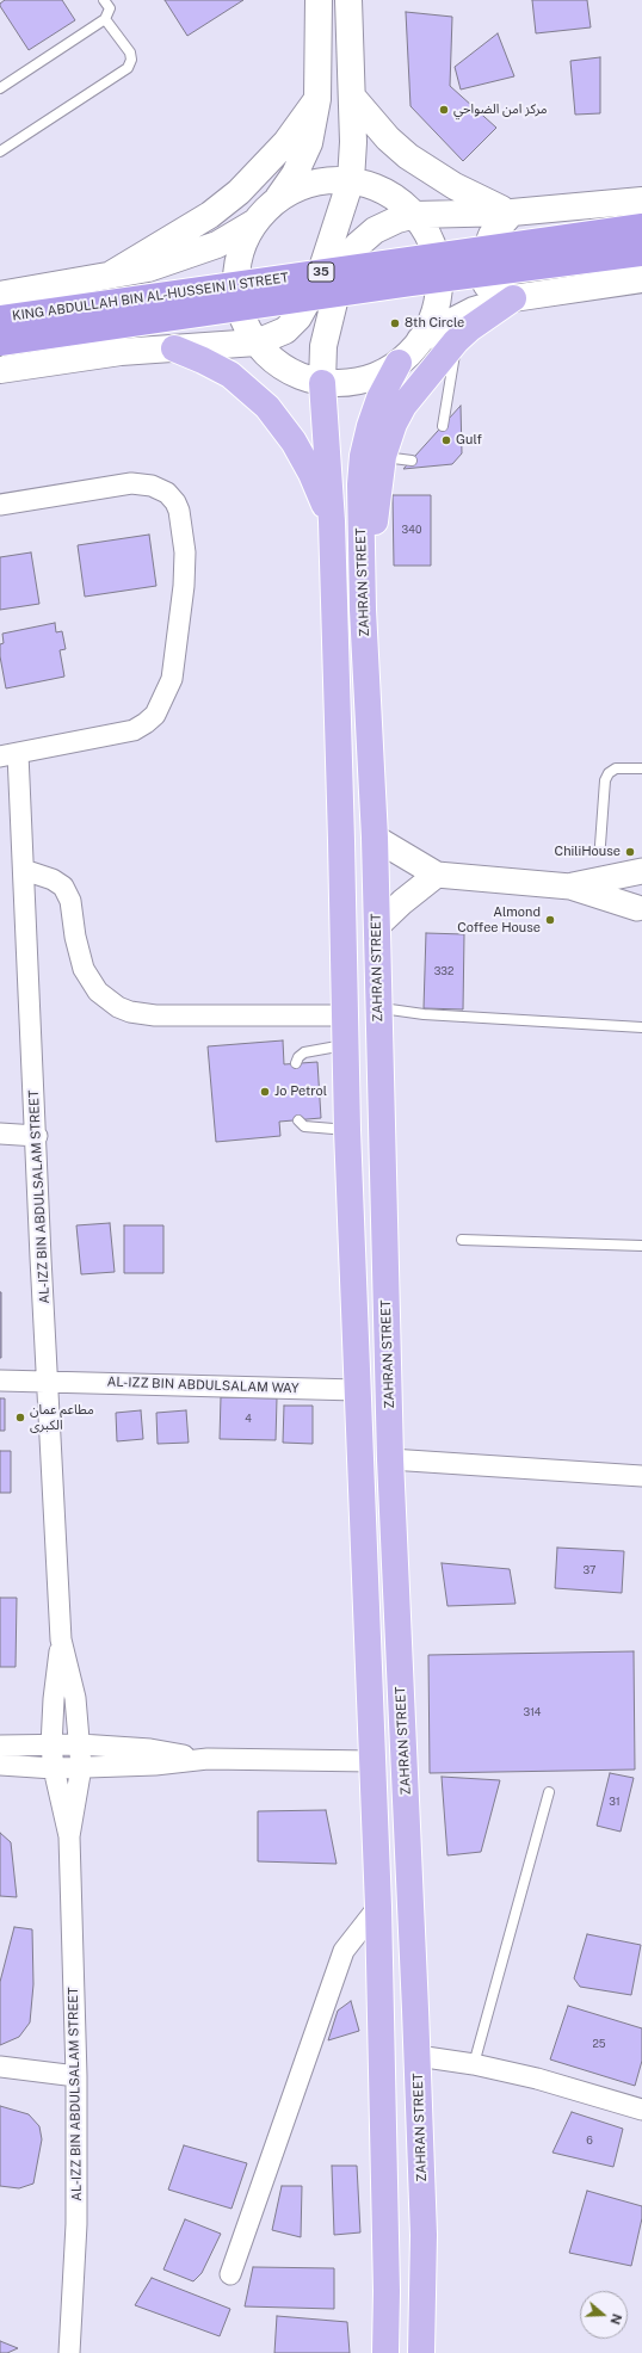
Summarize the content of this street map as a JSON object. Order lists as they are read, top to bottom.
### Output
{
  "streets": {
    "highway": ["35", "KING ABDULLAH BIN AL-HUSSEIN II STREET"],
    "main road": ["ZAHRAN STREET"],
    "street": ["AL-IZZ BIN ABDULSALAM STREET", "AL-IZZ BIN ABDULSALAM WAY"]
  },
  "crossings": [
    ["AL-IZZ BIN ABDULSALAM STREET", "AL-IZZ BIN ABDULSALAM WAY"]
  ],
  "places": [
    "مركز امن الضواحي",
    "8th Circle",
    "Gulf",
    "ChiliHouse",
    "Almond Coffee House",
    "Jo Petrol",
    "مطاعم عمان الكبرى"
  ],
  "house_numbers": [
    "340",
    "332",
    "4",
    "37",
    "314",
    "31",
    "25",
    "6"
  ],
  "north": "right"
}
